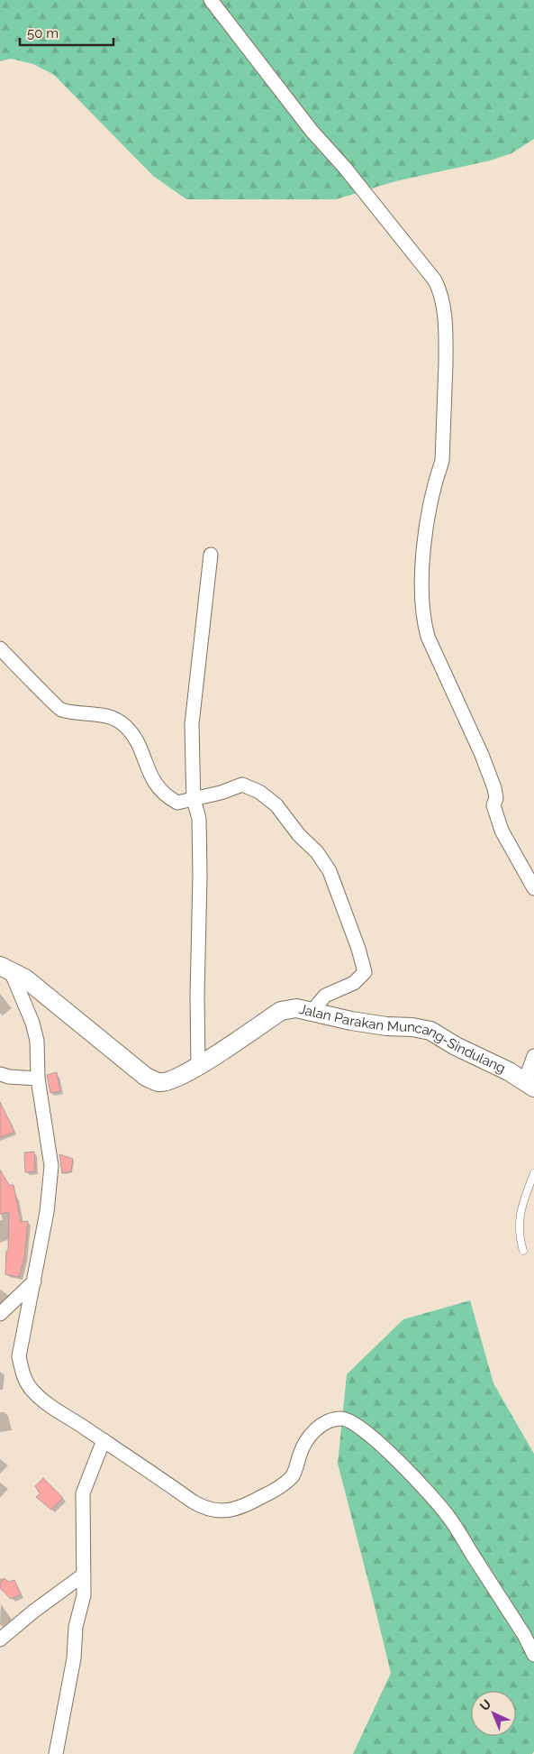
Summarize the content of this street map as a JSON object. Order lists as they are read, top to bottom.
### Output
{
  "streets": {
    "street": ["Jalan Parakan Muncang-Sindulang"]
  },
  "scale_bar": "50 m",
  "north": "top left"
}
